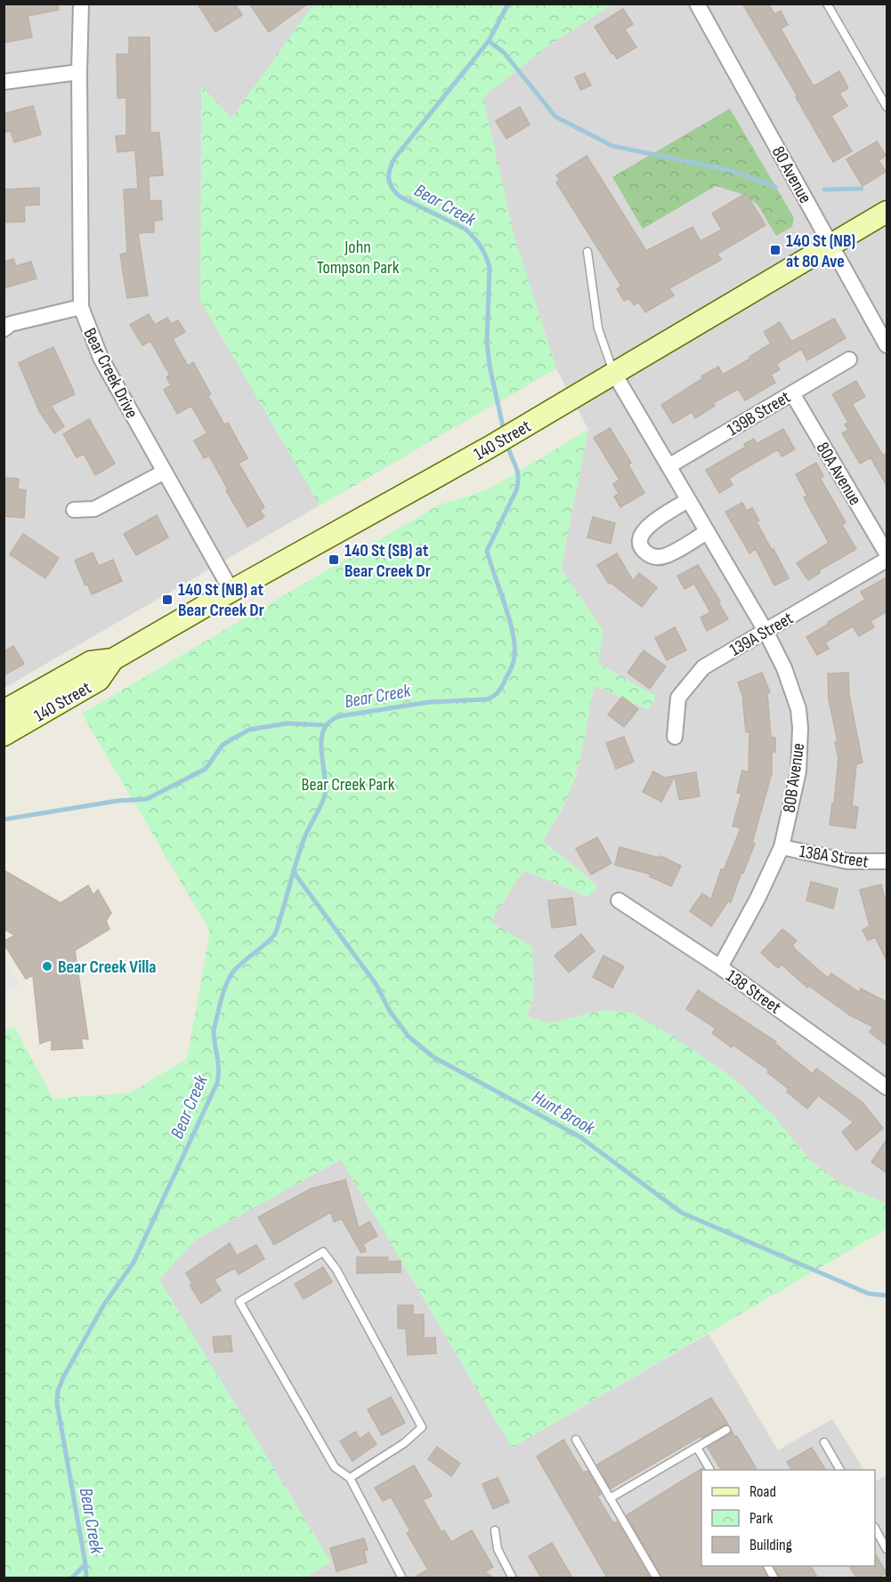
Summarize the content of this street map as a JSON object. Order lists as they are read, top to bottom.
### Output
{
  "streets": {
    "main road": ["140 Street"],
    "street": [
      "80 Avenue",
      "Bear Creek Drive",
      "139B Street",
      "80A Avenue",
      "139A Street",
      "80B Avenue",
      "138A Street",
      "138 Street"
    ]
  },
  "crossings": [
    ["80 Avenue", "140 Street"],
    ["Bear Creek Drive", "140 Street"],
    ["139B Street", "80A Avenue"],
    ["139B Street", "80B Avenue"],
    ["140 Street", "80B Avenue"],
    ["139A Street", "80B Avenue"],
    ["80B Avenue", "138A Street"],
    ["80B Avenue", "138 Street"]
  ],
  "water": ["Bear Creek", "Hunt Brook"],
  "parks": ["John Tompson Park", "Bear Creek Park"],
  "places": {
    "transit": ["140 St (NB) at 80 Ave", "140 St (SB) at Bear Creek Dr", "140 St (NB) at Bear Creek Dr"],
    "other": ["Bear Creek Villa"]
  },
  "legend": ["Road", "Park", "Building"]
}
